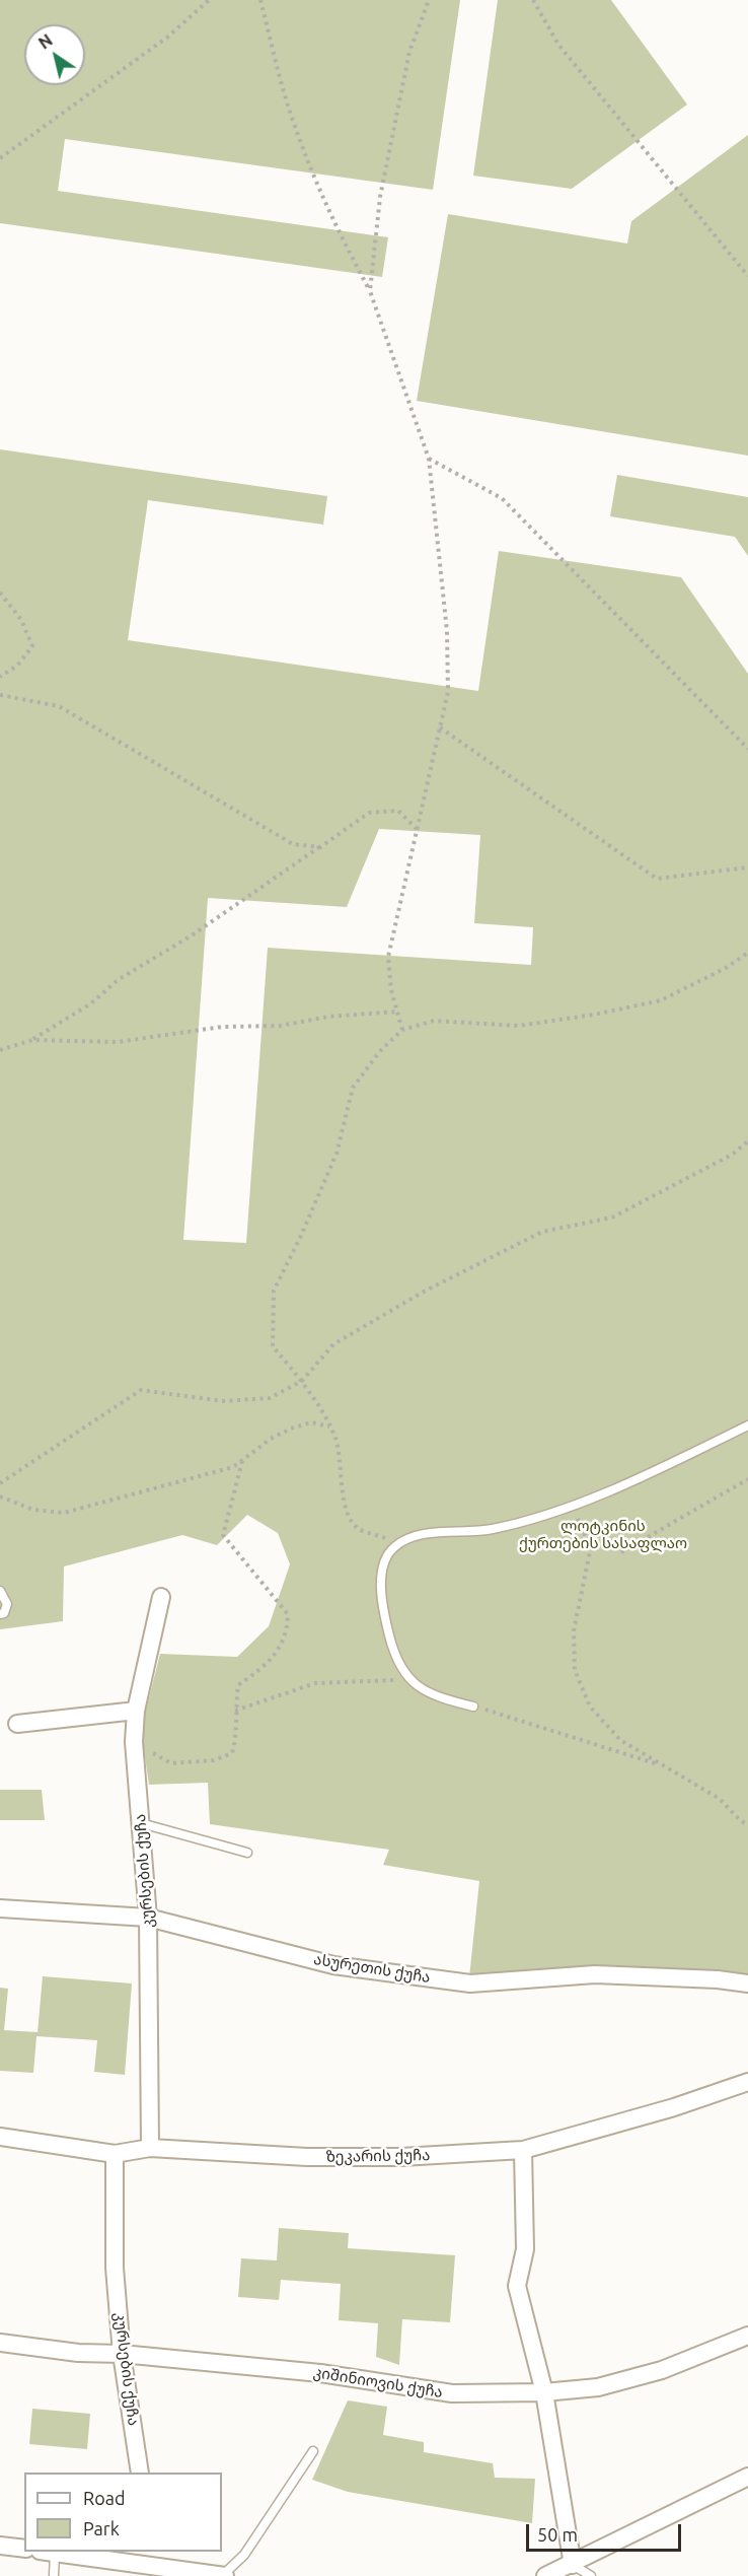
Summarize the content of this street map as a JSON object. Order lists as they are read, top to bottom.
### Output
{
  "streets": {
    "street": [
      "კურსების ქუჩა",
      "ასურეთის ქუჩა",
      "ზეკარის ქუჩა",
      "კიშინიოვის ქუჩა"
    ]
  },
  "crossings": [
    ["კურსების ქუჩა", "ასურეთის ქუჩა"],
    ["კურსების ქუჩა", "ზეკარის ქუჩა"],
    ["კურსების ქუჩა", "კიშინიოვის ქუჩა"]
  ],
  "parks": ["ლოტკინის ქურთების სასაფლაო"],
  "legend": ["Road", "Park"],
  "scale_bar": "50 m",
  "north": "top left"
}
